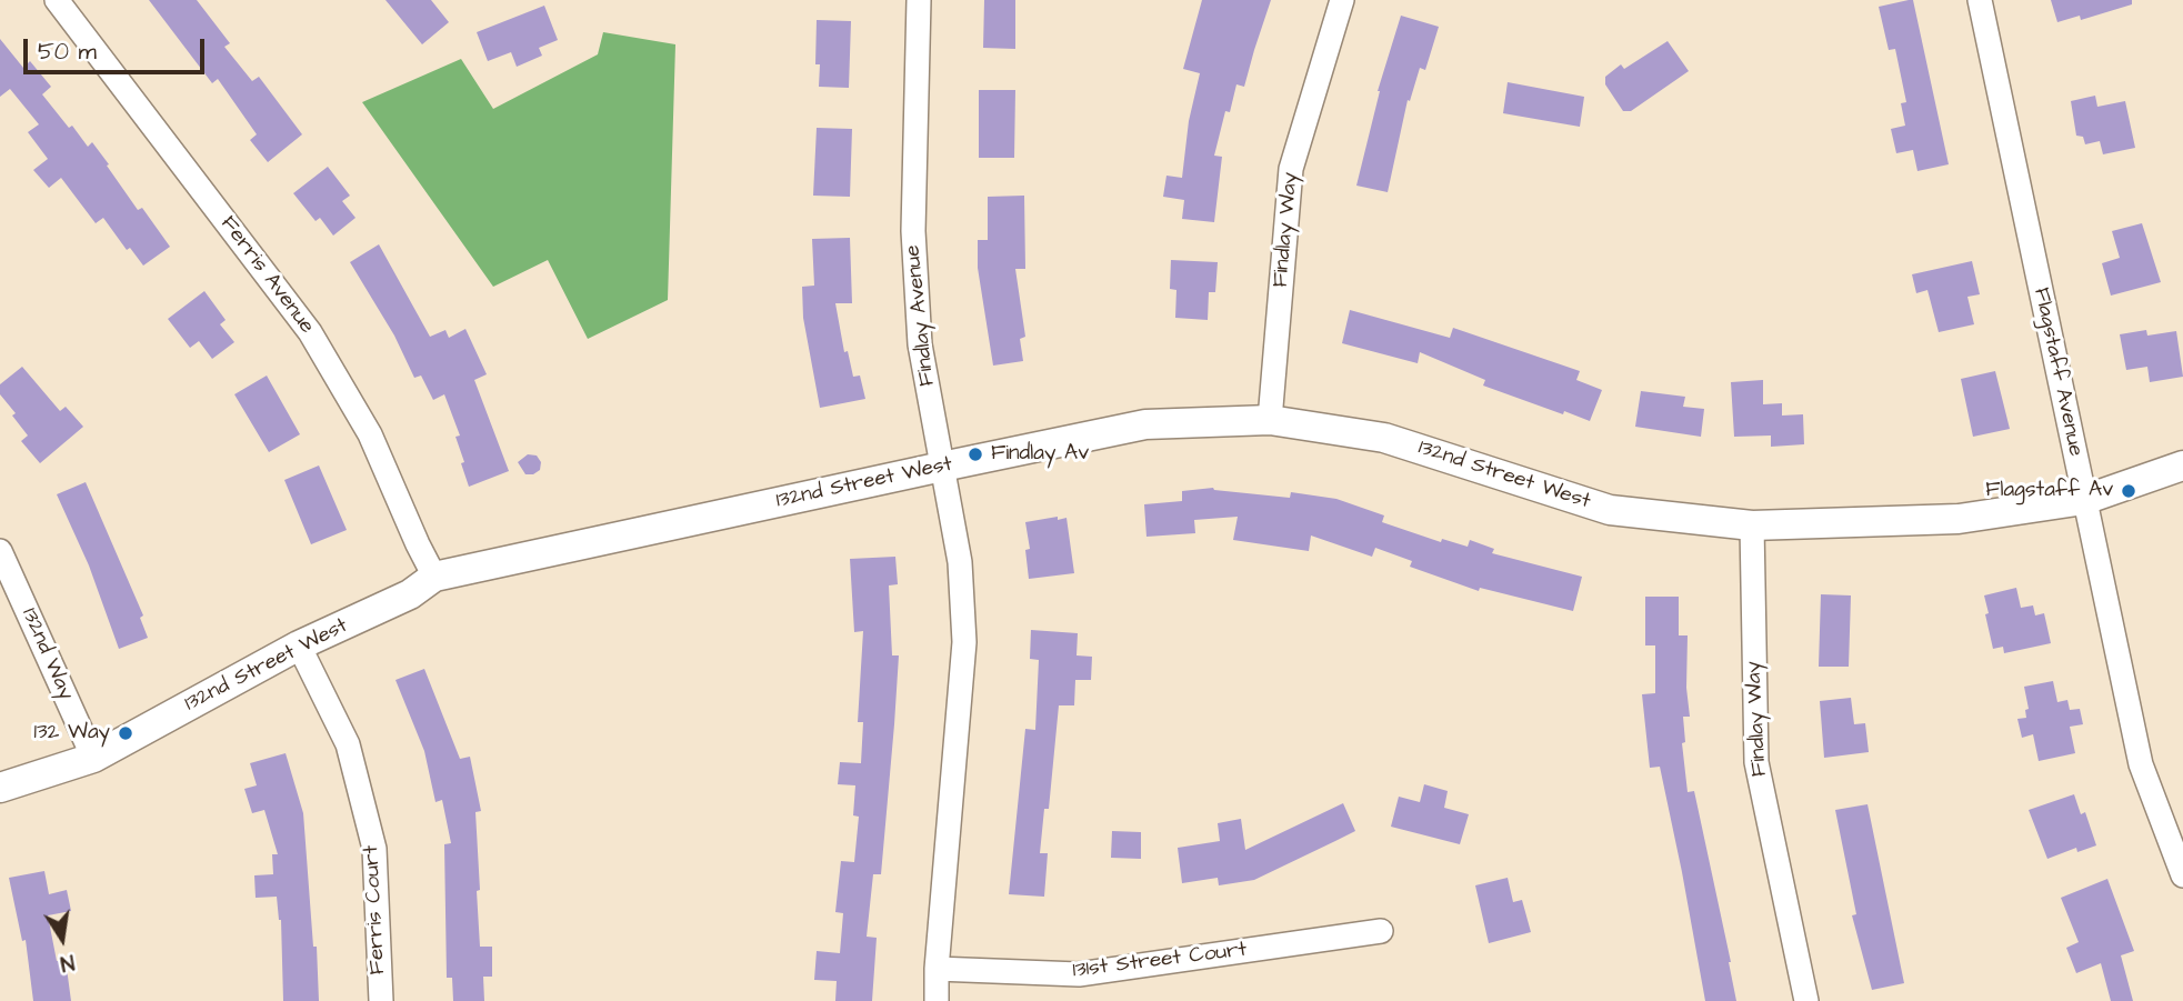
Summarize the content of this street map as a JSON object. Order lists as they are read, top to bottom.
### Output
{
  "streets": {
    "street": [
      "Findlay Way",
      "Ferris Avenue",
      "Findlay Avenue",
      "Flagstaff Avenue",
      "132nd Street West",
      "132nd Way",
      "Ferris Court",
      "131st Street Court"
    ]
  },
  "crossings": [
    ["Findlay Way", "132nd Street West"],
    ["Ferris Avenue", "132nd Street West"],
    ["Findlay Avenue", "132nd Street West"],
    ["Findlay Avenue", "131st Street Court"],
    ["Flagstaff Avenue", "132nd Street West"],
    ["132nd Street West", "132nd Way"],
    ["132nd Street West", "Ferris Court"]
  ],
  "places": ["Findlay Av", "Flagstaff Av", "132 Way"],
  "scale_bar": "50 m",
  "north": "bottom"
}
